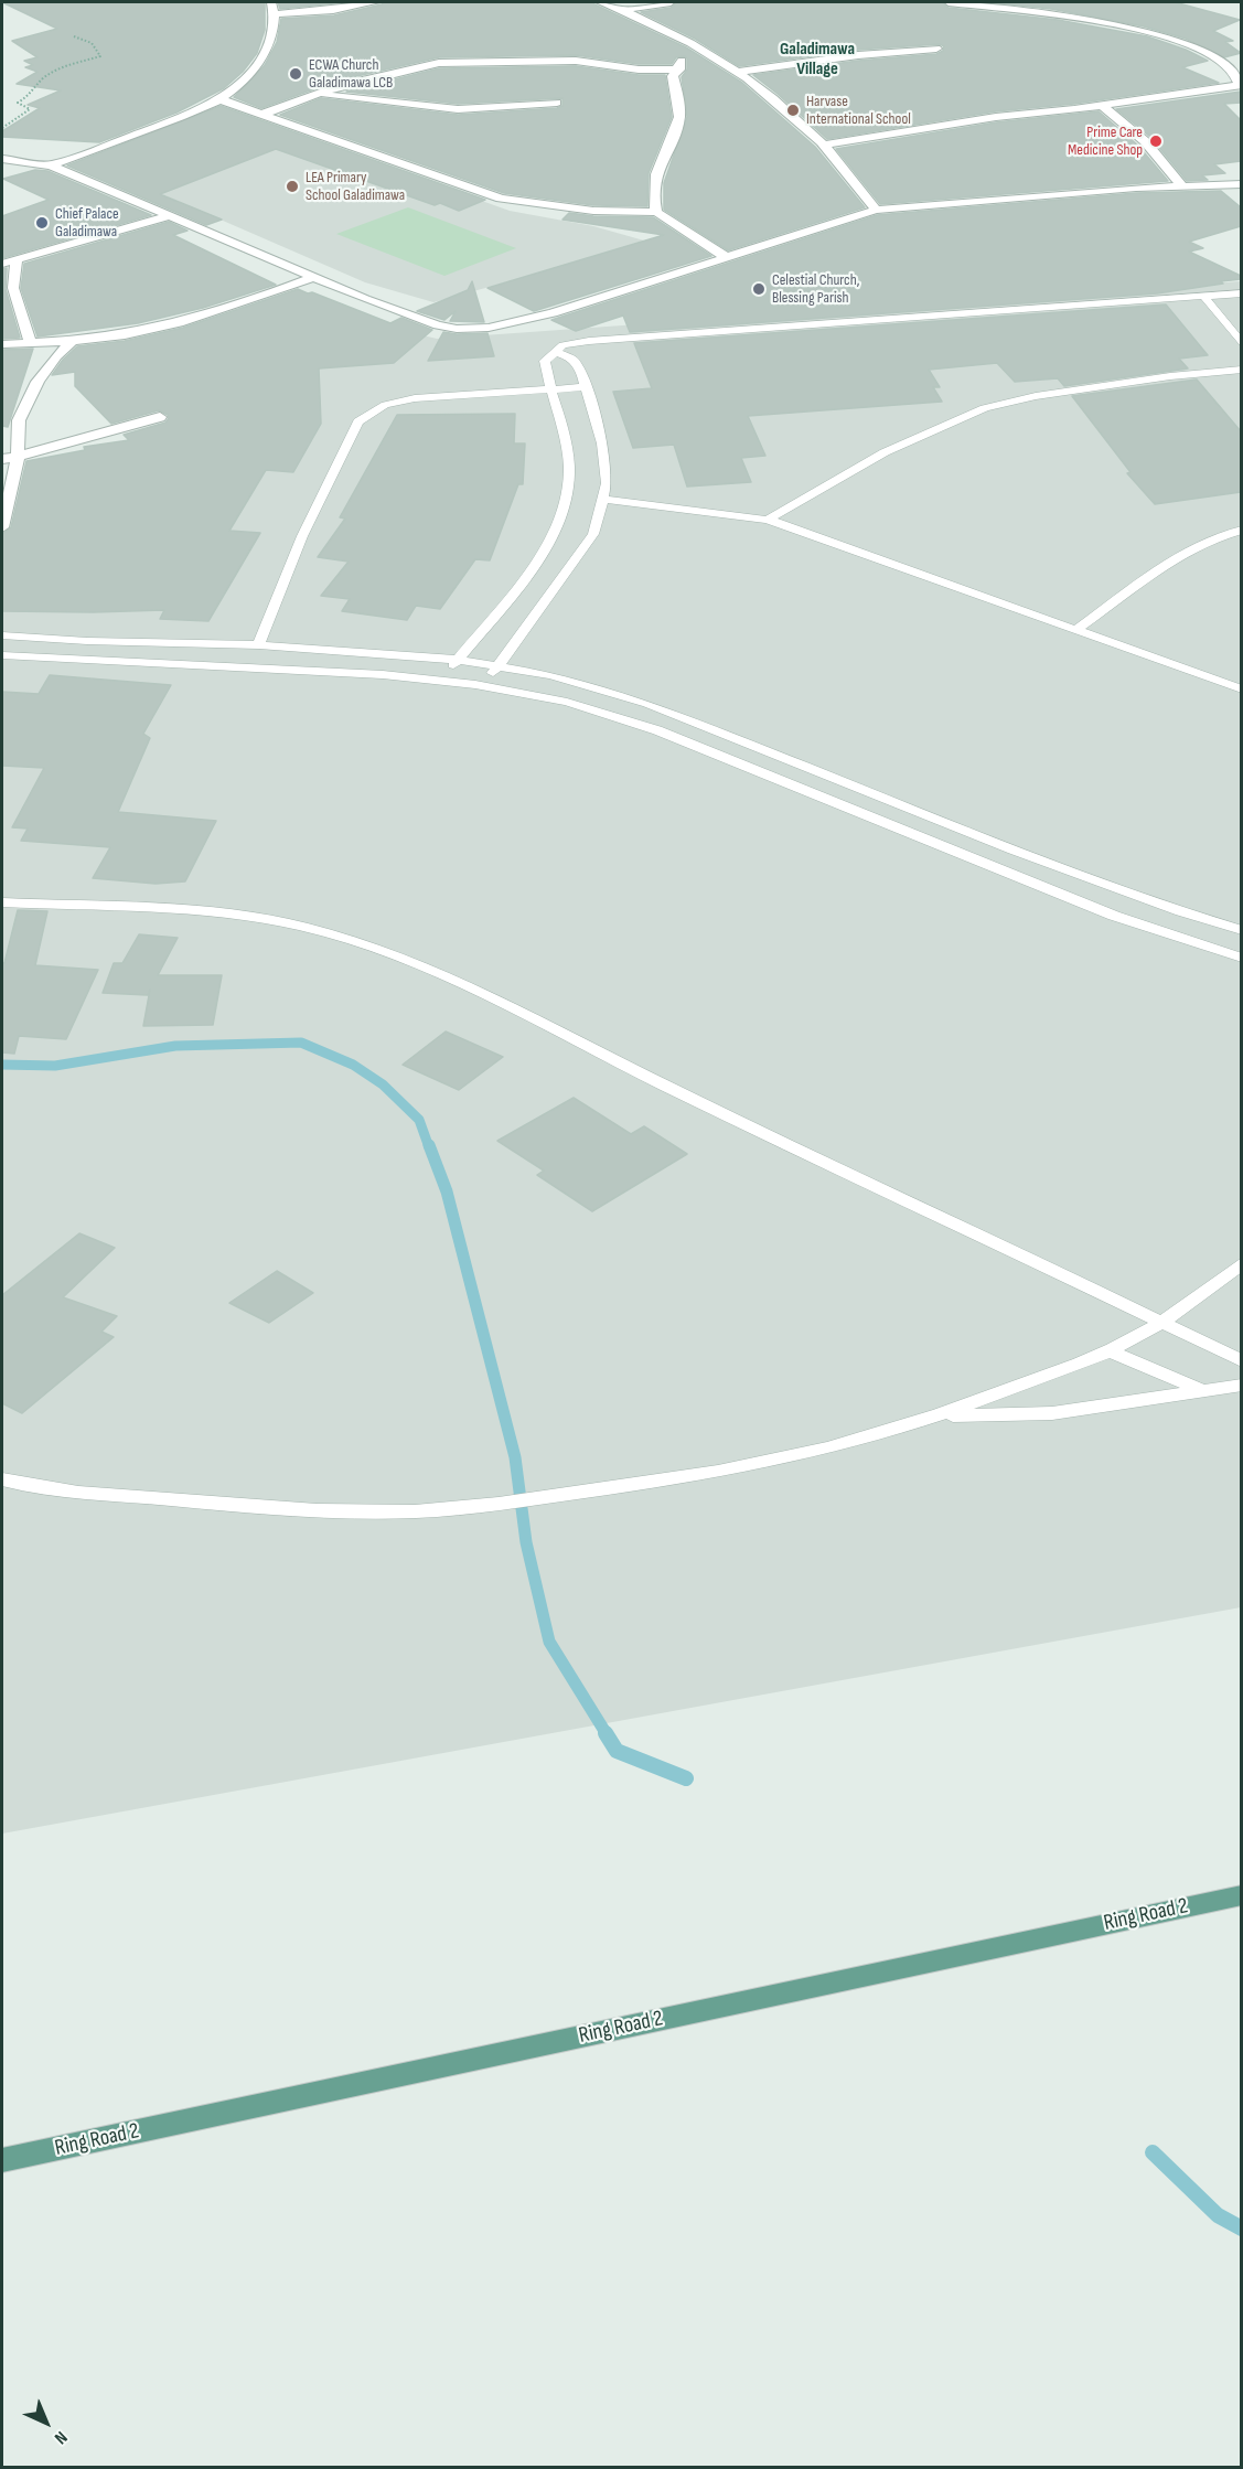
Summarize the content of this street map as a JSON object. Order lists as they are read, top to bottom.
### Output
{
  "streets": {
    "main road": ["Ring Road 2"]
  },
  "districts": ["Galadimawa Village"],
  "places": [
    "ECWA Church Galadimawa LCB",
    "Harvase International School",
    "Prime Care Medicine Shop",
    "LEA Primary School Galadimawa",
    "Chief Palace Galadimawa",
    "Celestial Church, Blessing Parish"
  ],
  "north": "bottom right"
}
